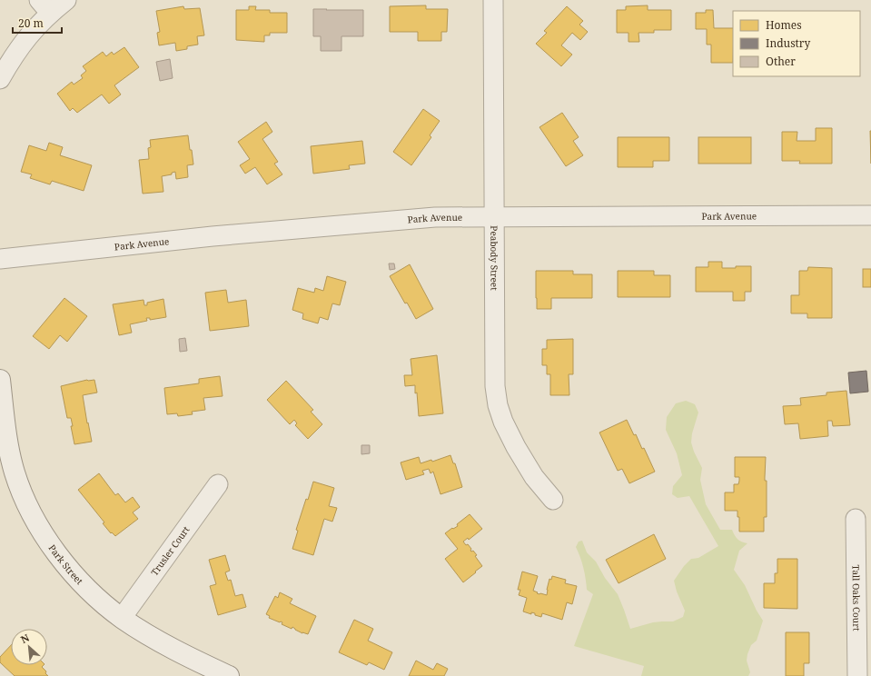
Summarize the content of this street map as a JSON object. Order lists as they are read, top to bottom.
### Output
{
  "streets": {
    "street": [
      "Park Avenue",
      "Peabody Street",
      "Trusler Court",
      "Park Street",
      "Tall Oaks Court"
    ]
  },
  "crossings": [
    ["Park Avenue", "Peabody Street"],
    ["Trusler Court", "Park Street"]
  ],
  "legend": ["Homes", "Industry", "Other"],
  "scale_bar": "20 m",
  "north": "top left"
}
